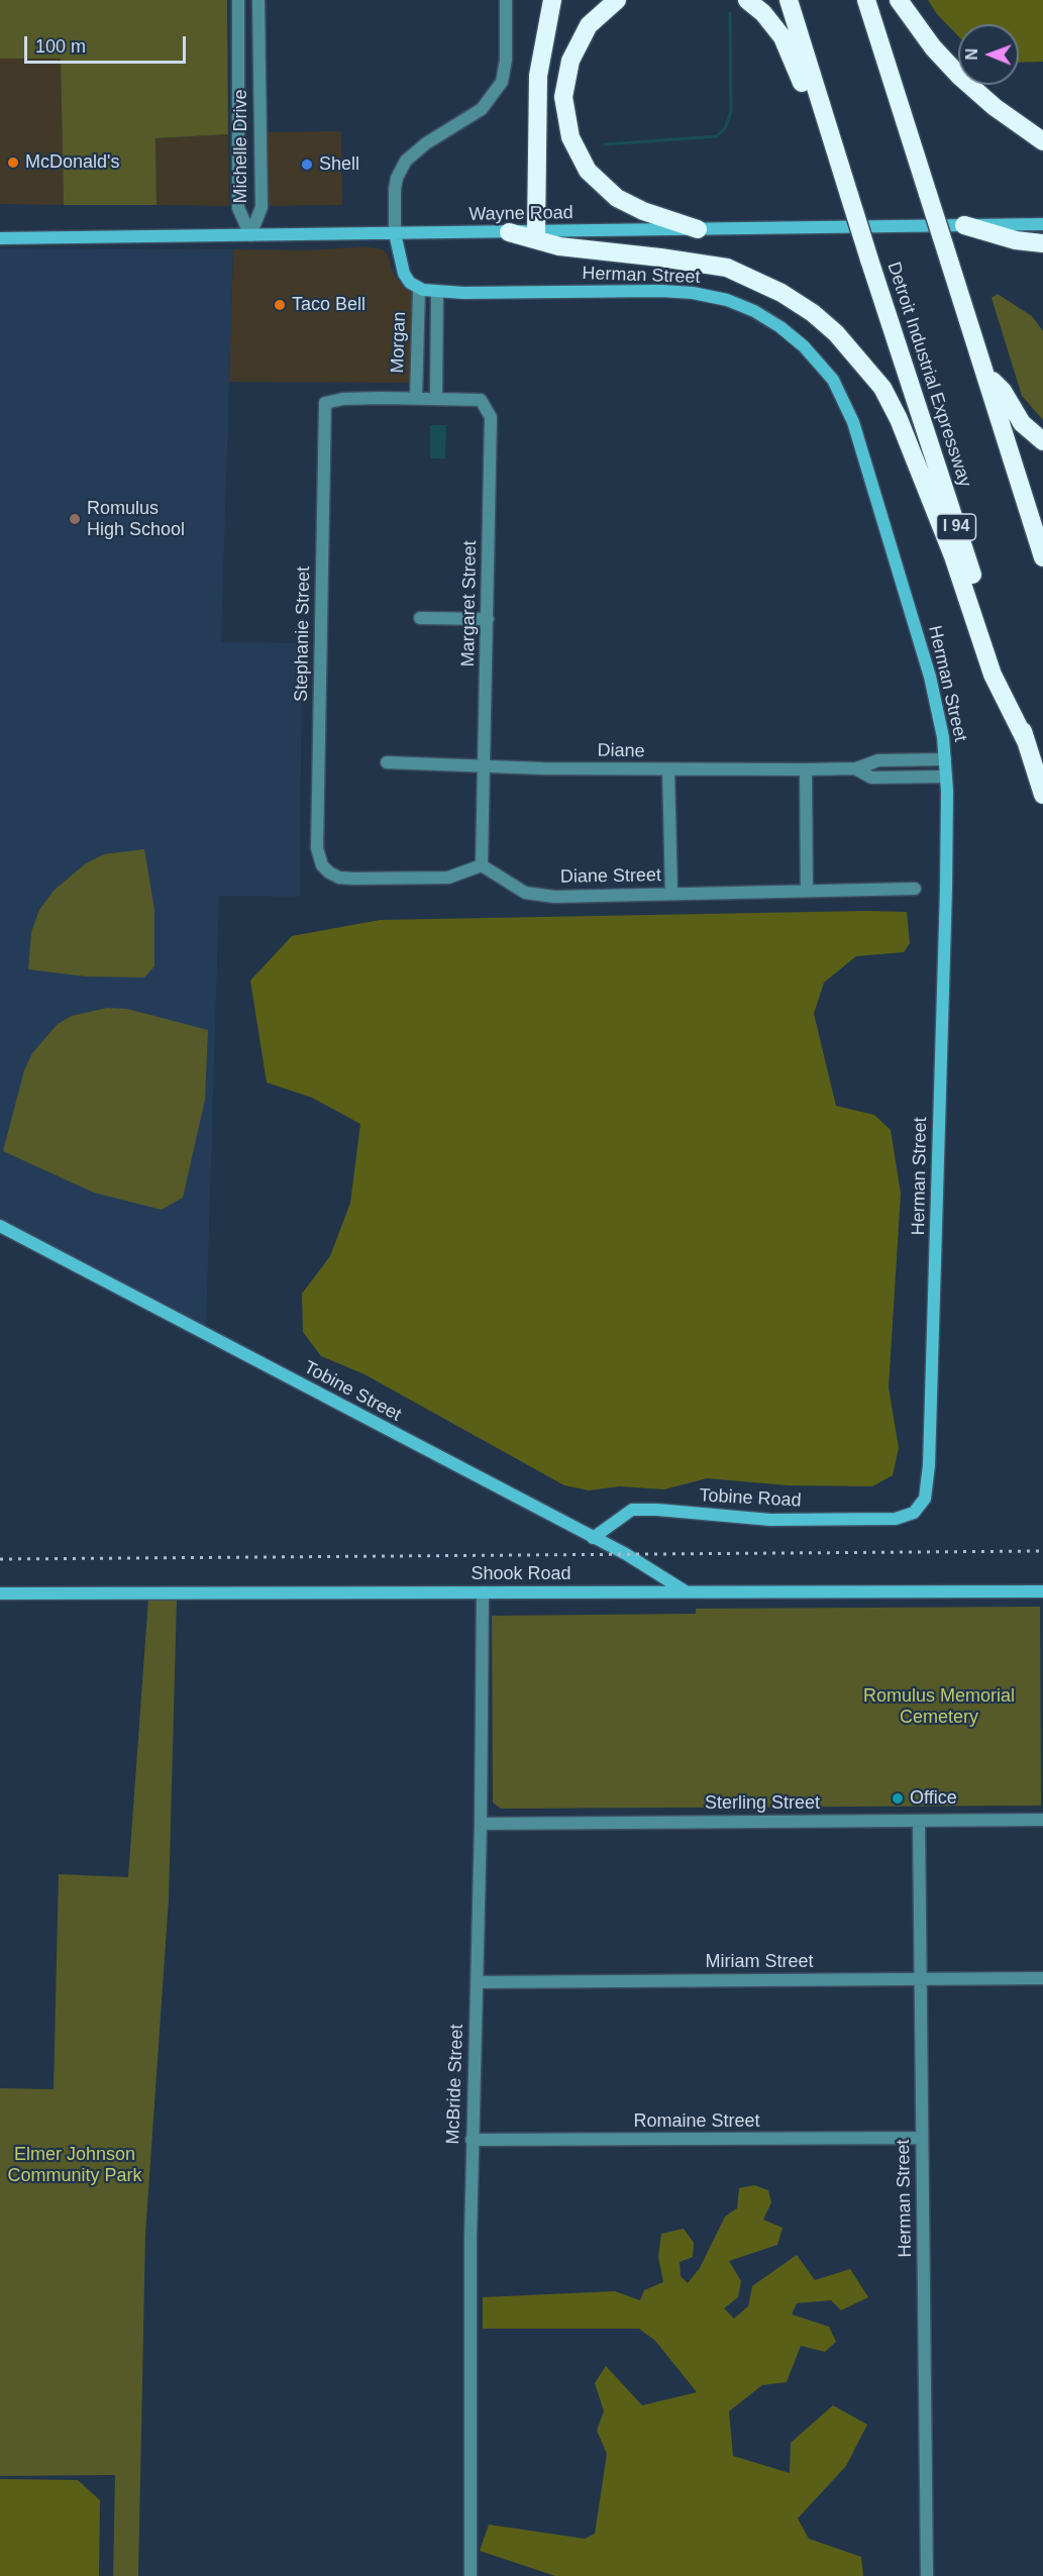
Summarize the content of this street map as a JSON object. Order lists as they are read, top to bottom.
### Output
{
  "streets": {
    "highway": ["Detroit Industrial Expressway", "I 94"],
    "street": [
      "Michelle Drive",
      "Wayne Road",
      "Herman Street",
      "Morgan",
      "Margaret Street",
      "Stephanie Street",
      "Diane",
      "Diane Street",
      "Tobine Street",
      "Tobine Road",
      "Shook Road",
      "Sterling Street",
      "Miriam Street",
      "McBride Street",
      "Romaine Street"
    ]
  },
  "crossings": [
    ["Michelle Drive", "Wayne Road"],
    ["Herman Street", "Morgan"],
    ["Herman Street", "Diane"],
    ["Herman Street", "Tobine Road"],
    ["Herman Street", "Sterling Street"],
    ["Herman Street", "Miriam Street"],
    ["Herman Street", "Romaine Street"],
    ["Morgan", "Margaret Street"],
    ["Morgan", "Stephanie Street"],
    ["Margaret Street", "Stephanie Street"],
    ["Margaret Street", "Diane"],
    ["Margaret Street", "Diane Street"],
    ["Stephanie Street", "Diane Street"],
    ["Tobine Street", "Tobine Road"],
    ["Tobine Street", "Shook Road"],
    ["Shook Road", "McBride Street"],
    ["Sterling Street", "McBride Street"],
    ["Miriam Street", "McBride Street"],
    ["McBride Street", "Romaine Street"]
  ],
  "parks": ["Romulus Memorial Cemetery", "Elmer Johnson Community Park"],
  "places": [
    "McDonald's",
    "Shell",
    "Taco Bell",
    "Romulus High School",
    "Office"
  ],
  "scale_bar": "100 m",
  "north": "left"
}
